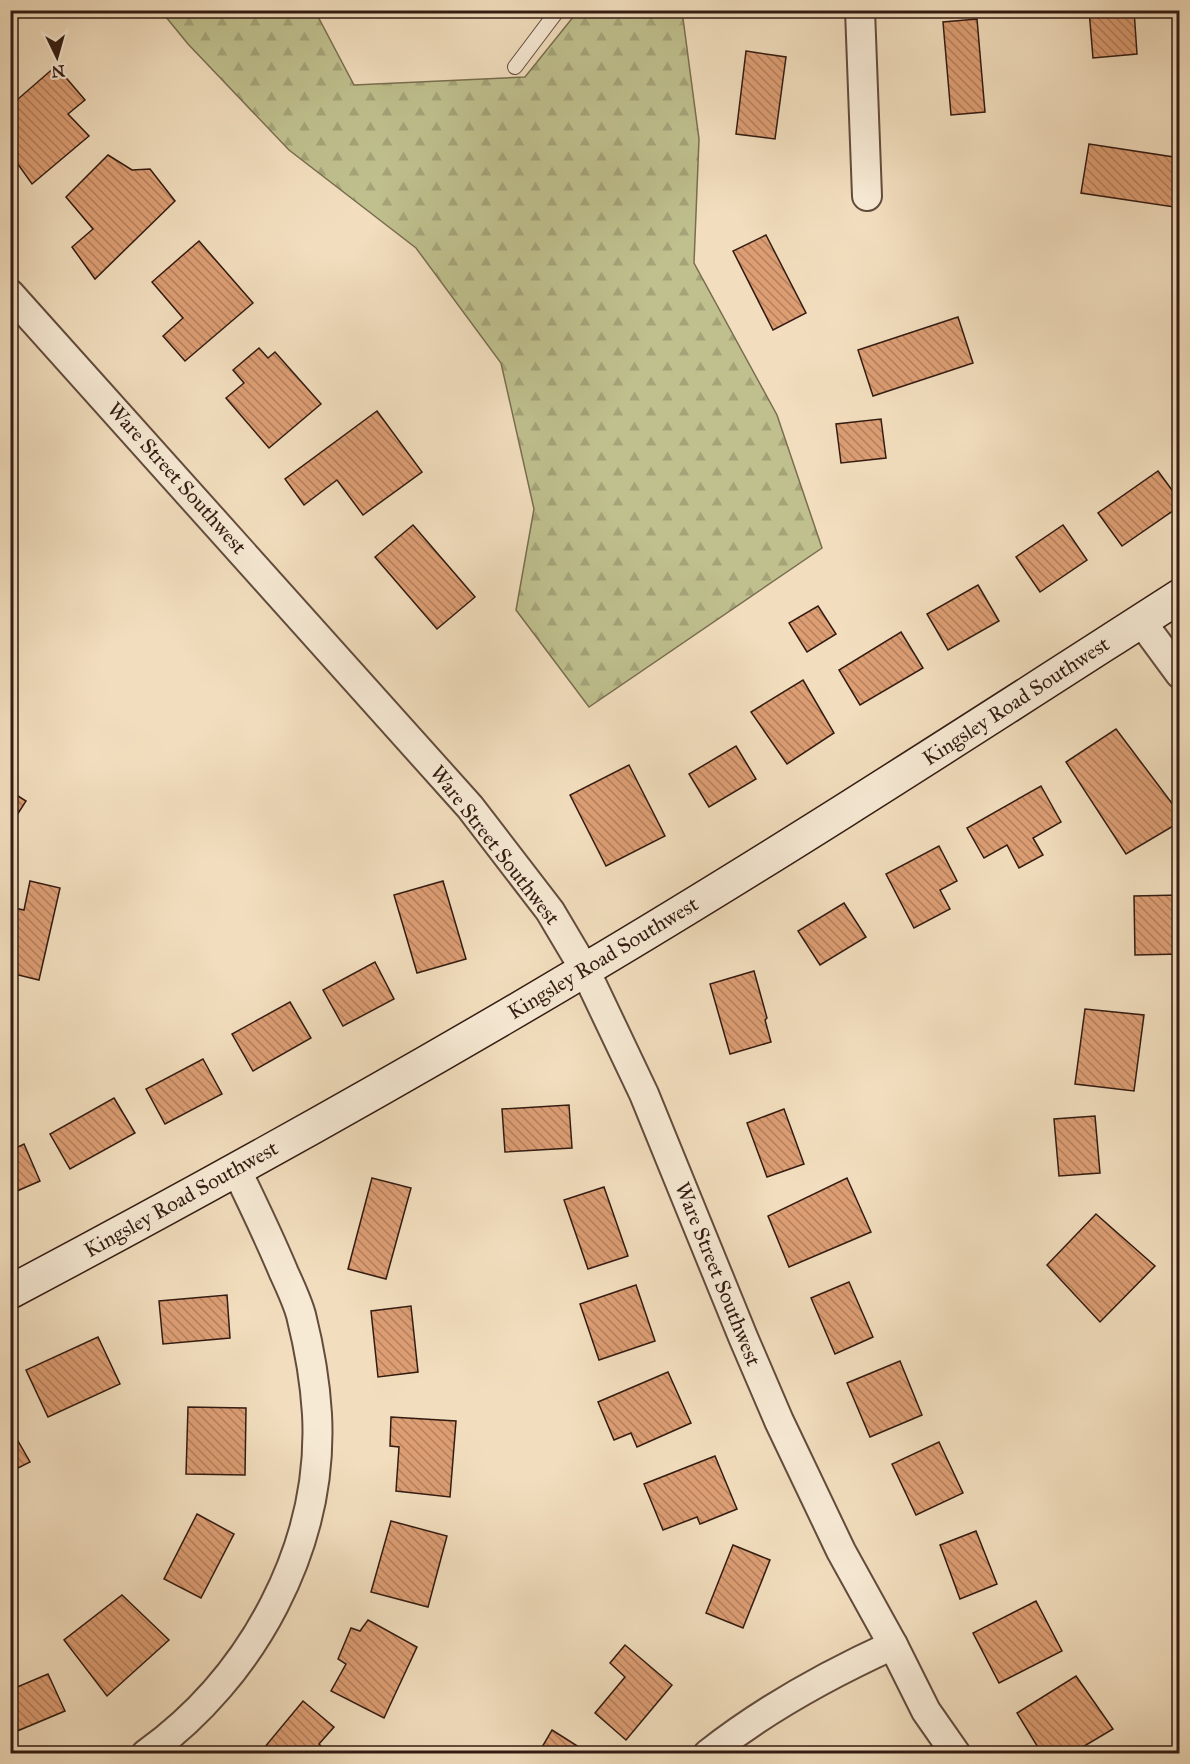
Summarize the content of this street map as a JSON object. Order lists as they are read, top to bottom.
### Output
{
  "streets": {
    "street": ["Ware Street Southwest", "Kingsley Road Southwest"]
  },
  "crossings": [
    ["Ware Street Southwest", "Kingsley Road Southwest"]
  ],
  "north": "bottom"
}
